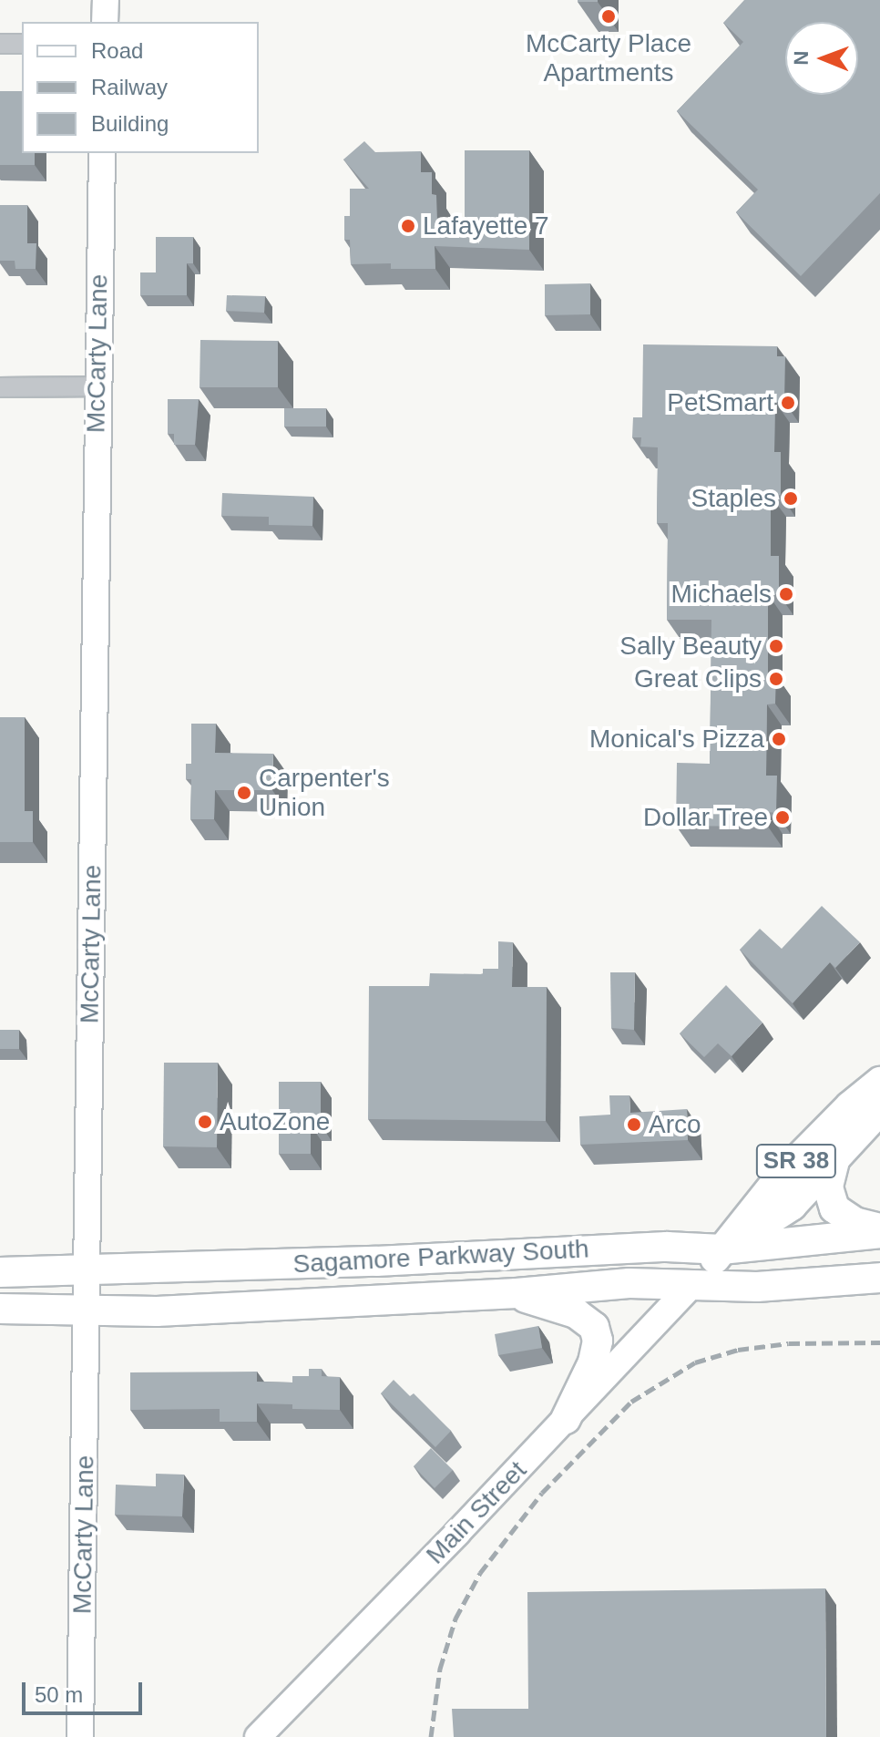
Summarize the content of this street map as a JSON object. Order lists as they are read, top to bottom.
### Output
{
  "streets": {
    "main road": [
      "McCarty Lane",
      "SR 38",
      "Sagamore Parkway South",
      "Main Street"
    ]
  },
  "crossings": [
    ["McCarty Lane", "Sagamore Parkway South"],
    ["SR 38", "Sagamore Parkway South"],
    ["SR 38", "Main Street"],
    ["Sagamore Parkway South", "Main Street"]
  ],
  "places": [
    "McCarty Place Apartments",
    "Lafayette 7",
    "PetSmart",
    "Staples",
    "Michaels",
    "Sally Beauty",
    "Great Clips",
    "Monical's Pizza",
    "Carpenter's Union",
    "Dollar Tree",
    "AutoZone",
    "Arco"
  ],
  "legend": ["Road", "Railway", "Building"],
  "scale_bar": "50 m",
  "north": "left"
}
